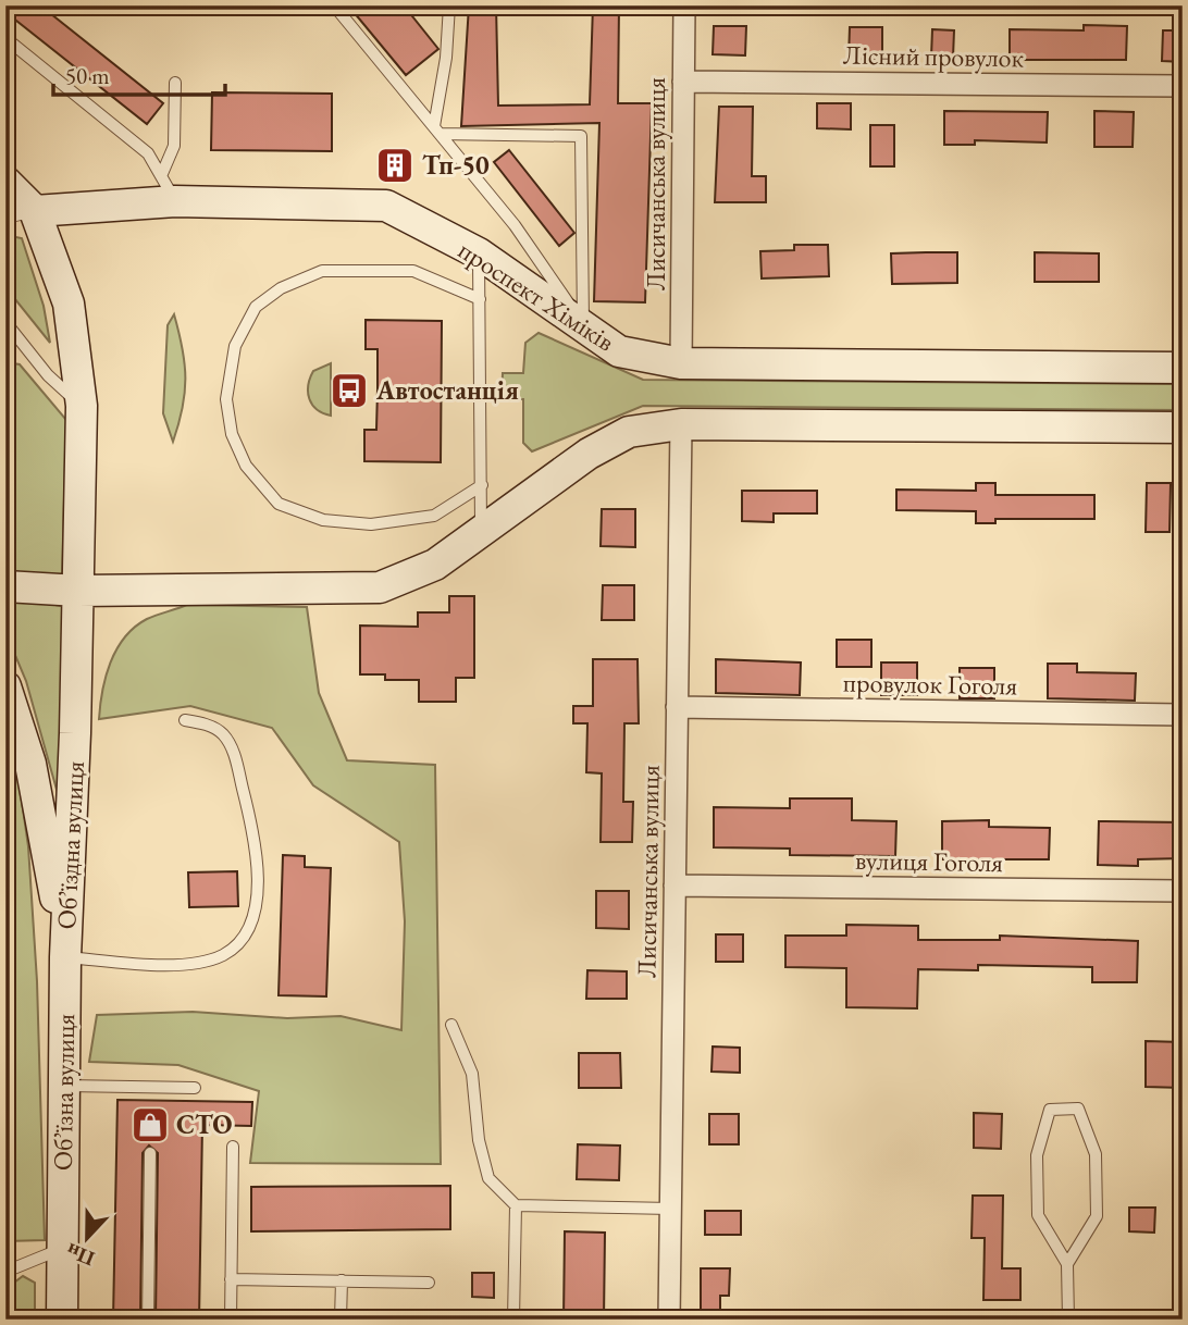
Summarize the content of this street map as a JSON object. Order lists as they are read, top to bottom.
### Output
{
  "streets": {
    "main road": ["проспект Хіміків", "Об’їздна вулиця", "Об’їзна вулиця"],
    "street": [
      "Лісний провулок",
      "Лисичанська вулиця",
      "провулок Гоголя",
      "вулиця Гоголя"
    ]
  },
  "crossings": [
    ["Лісний провулок", "Лисичанська вулиця"],
    ["Лисичанська вулиця", "проспект Хіміків"],
    ["Лисичанська вулиця", "провулок Гоголя"],
    ["Лисичанська вулиця", "вулиця Гоголя"],
    ["проспект Хіміків", "Об’їздна вулиця"],
    ["Об’їздна вулиця", "Об’їзна вулиця"]
  ],
  "places": {
    "building": ["Тп-50"],
    "bus stop": ["Автостанція"],
    "shop": ["СТО"]
  },
  "scale_bar": "50 m",
  "north": "bottom"
}
